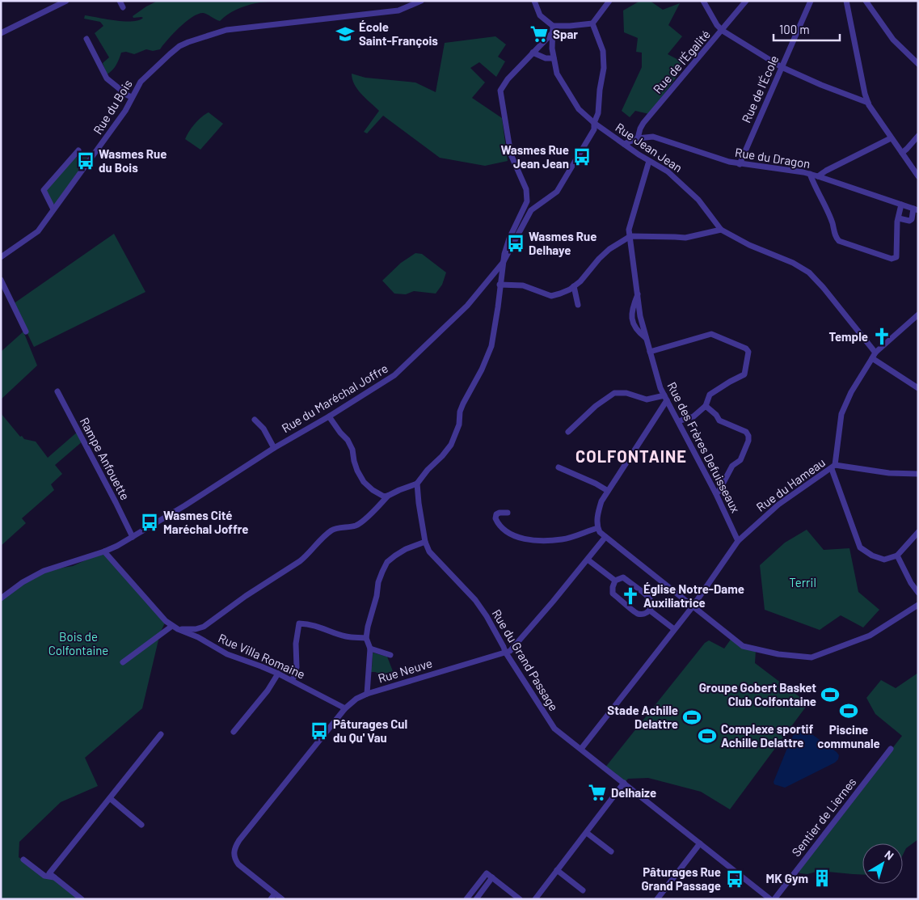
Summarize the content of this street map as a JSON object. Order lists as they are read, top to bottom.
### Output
{
  "streets": {
    "street": [
      "Rue de l'Égalité",
      "Rue de l'École",
      "Rue du Bois",
      "Rue Jean Jean",
      "Rue du Dragon",
      "Rue du Maréchal Joffre",
      "Rue des Frères Defuisseaux",
      "Rampe Anfouette",
      "Rue du Hameau",
      "Rue Villa Romaine",
      "Rue du Grand Passage",
      "Rue Neuve",
      "Sentier de Liernes"
    ]
  },
  "crossings": [
    ["Rue de l'Égalité", "Rue du Dragon"],
    ["Rue de l'École", "Rue du Dragon"],
    ["Rue Jean Jean", "Rue du Dragon"],
    ["Rue Jean Jean", "Rue du Maréchal Joffre"],
    ["Rue Jean Jean", "Rue des Frères Defuisseaux"],
    ["Rue du Maréchal Joffre", "Rampe Anfouette"],
    ["Rue du Maréchal Joffre", "Rue Villa Romaine"],
    ["Rue des Frères Defuisseaux", "Rue du Hameau"],
    ["Rue du Hameau", "Rue du Grand Passage"],
    ["Rue Villa Romaine", "Rue Neuve"],
    ["Rue du Grand Passage", "Rue Neuve"]
  ],
  "districts": ["COLFONTAINE"],
  "parks": ["Terril", "Bois de Colfontaine"],
  "places": {
    "school or university": ["École Saint-François"],
    "supermarket": ["Spar", "Delhaize"],
    "bus stop": [
      "Wasmes Rue Jean Jean",
      "Wasmes Rue du Bois",
      "Wasmes Rue Delhaye",
      "Wasmes Cité Maréchal Joffre",
      "Pâturages Cul du Qu' Vau",
      "Pâturages Rue Grand Passage"
    ],
    "church": ["Temple", "Église Notre-Dame Auxiliatrice"],
    "sports": [
      "Groupe Gobert Basket Club Colfontaine",
      "Piscine communale",
      "Stade Achille Delattre",
      "Complexe sportif Achille Delattre"
    ],
    "building": ["MK Gym"]
  },
  "scale_bar": "100 m",
  "north": "top right"
}
